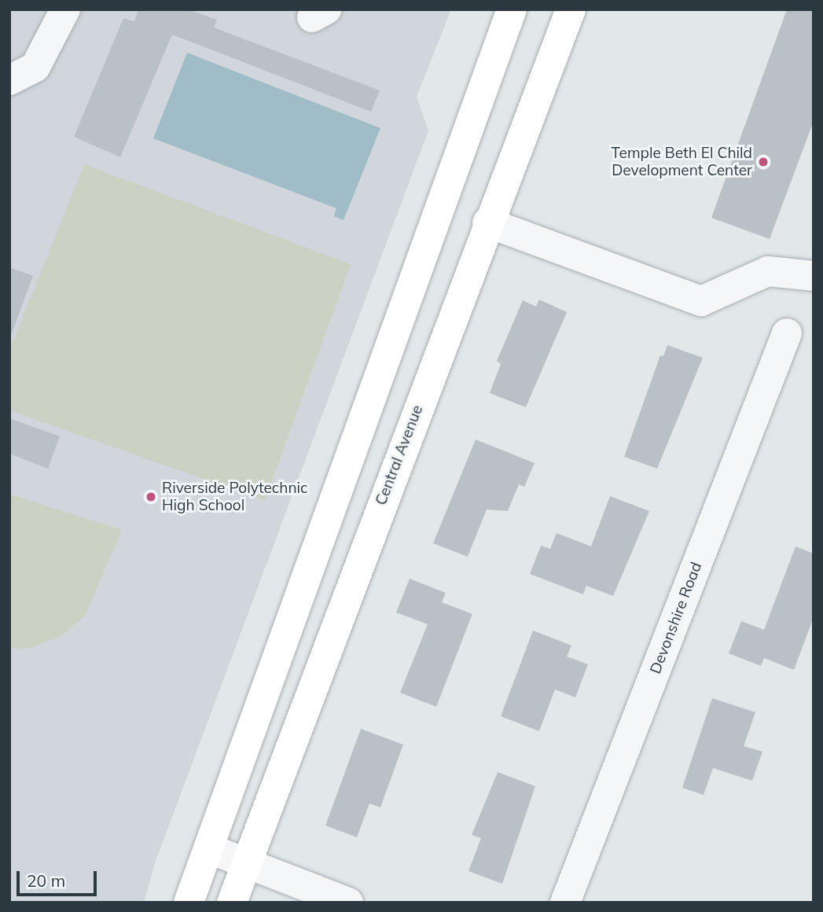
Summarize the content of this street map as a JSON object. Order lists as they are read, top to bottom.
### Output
{
  "streets": {
    "main road": ["Central Avenue"],
    "street": ["Devonshire Road"]
  },
  "places": ["Temple Beth El Child Development Center", "Riverside Polytechnic High School"],
  "scale_bar": "20 m"
}
